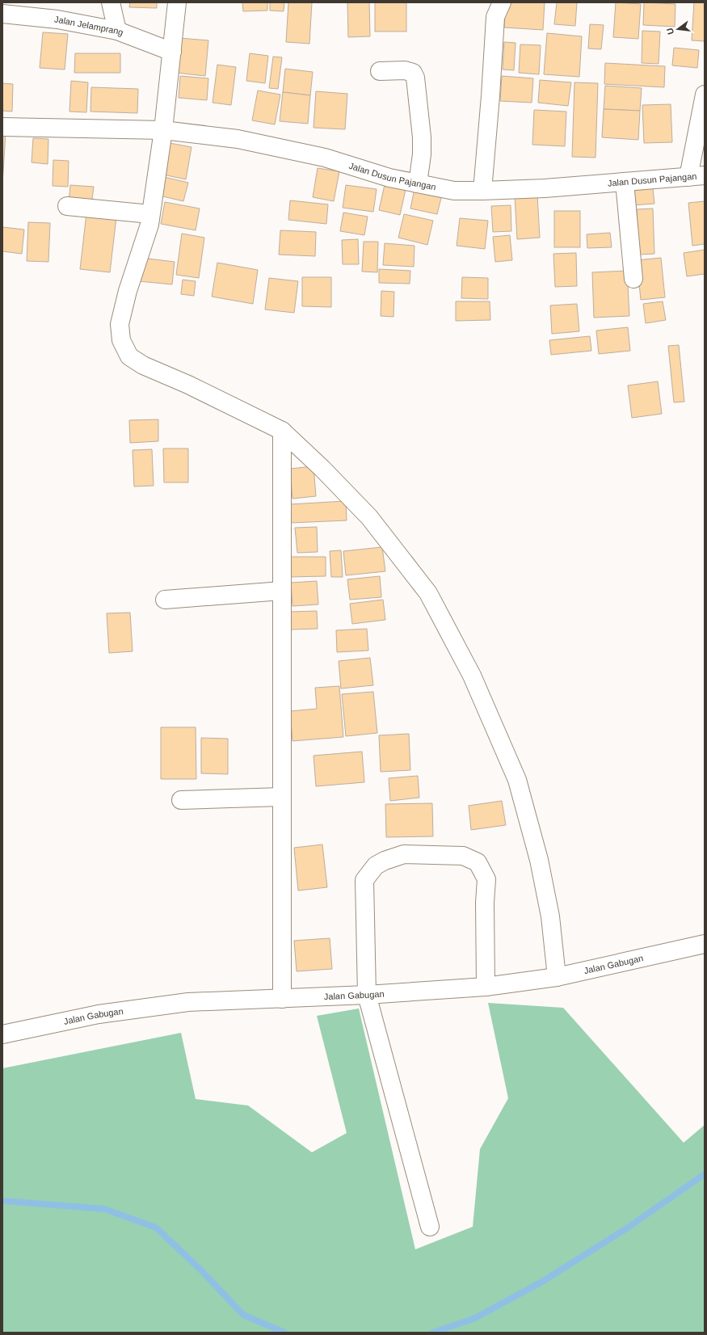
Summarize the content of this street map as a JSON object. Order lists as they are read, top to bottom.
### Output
{
  "streets": {
    "street": ["Jalan Jelamprang", "Jalan Dusun Pajangan", "Jalan Gabugan"]
  },
  "north": "left"
}
